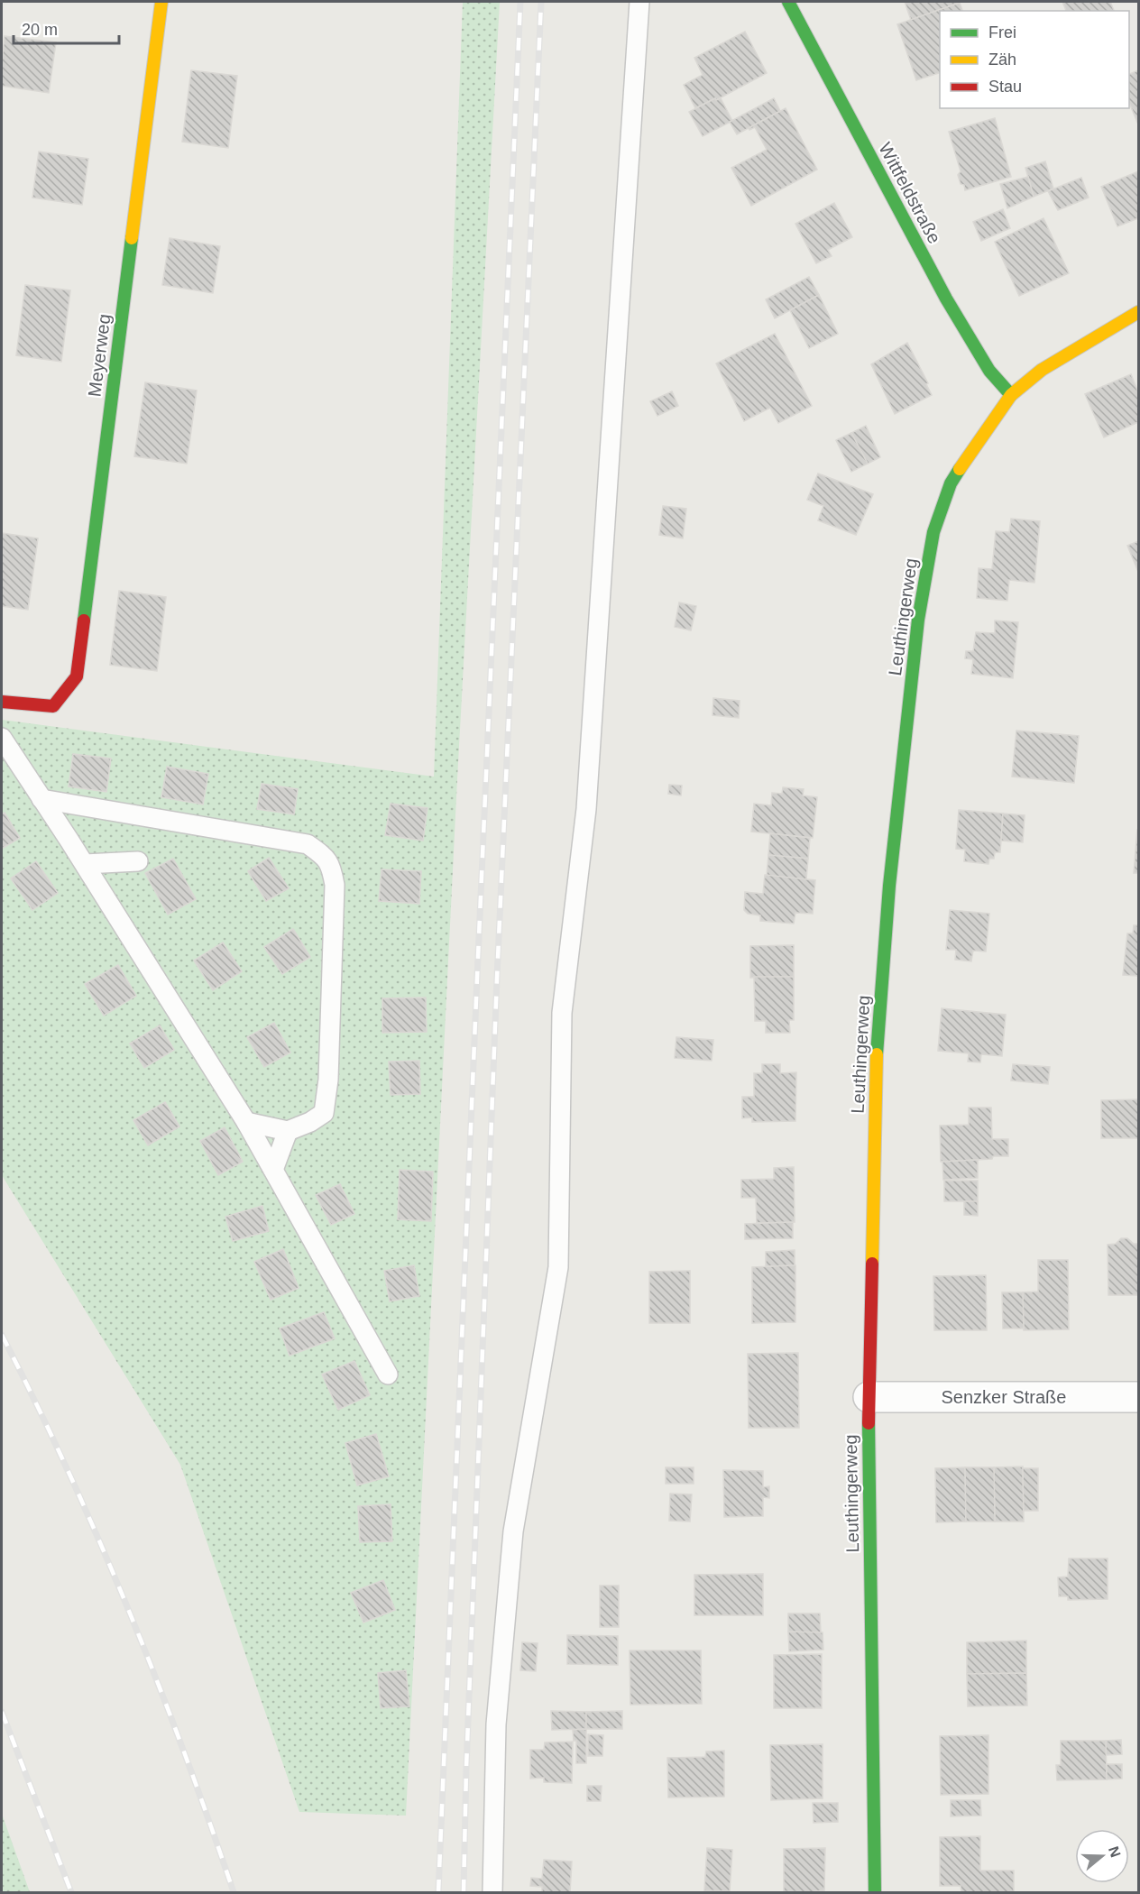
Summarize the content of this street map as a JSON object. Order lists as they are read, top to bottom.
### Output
{
  "streets": {
    "street": [
      "Wittfeldstraße",
      "Meyerweg",
      "Leuthingerweg",
      "Senzker Straße"
    ]
  },
  "crossings": [
    ["Wittfeldstraße", "Leuthingerweg"],
    ["Leuthingerweg", "Senzker Straße"]
  ],
  "legend": ["Frei", "Zäh", "Stau"],
  "scale_bar": "20 m",
  "north": "right"
}
